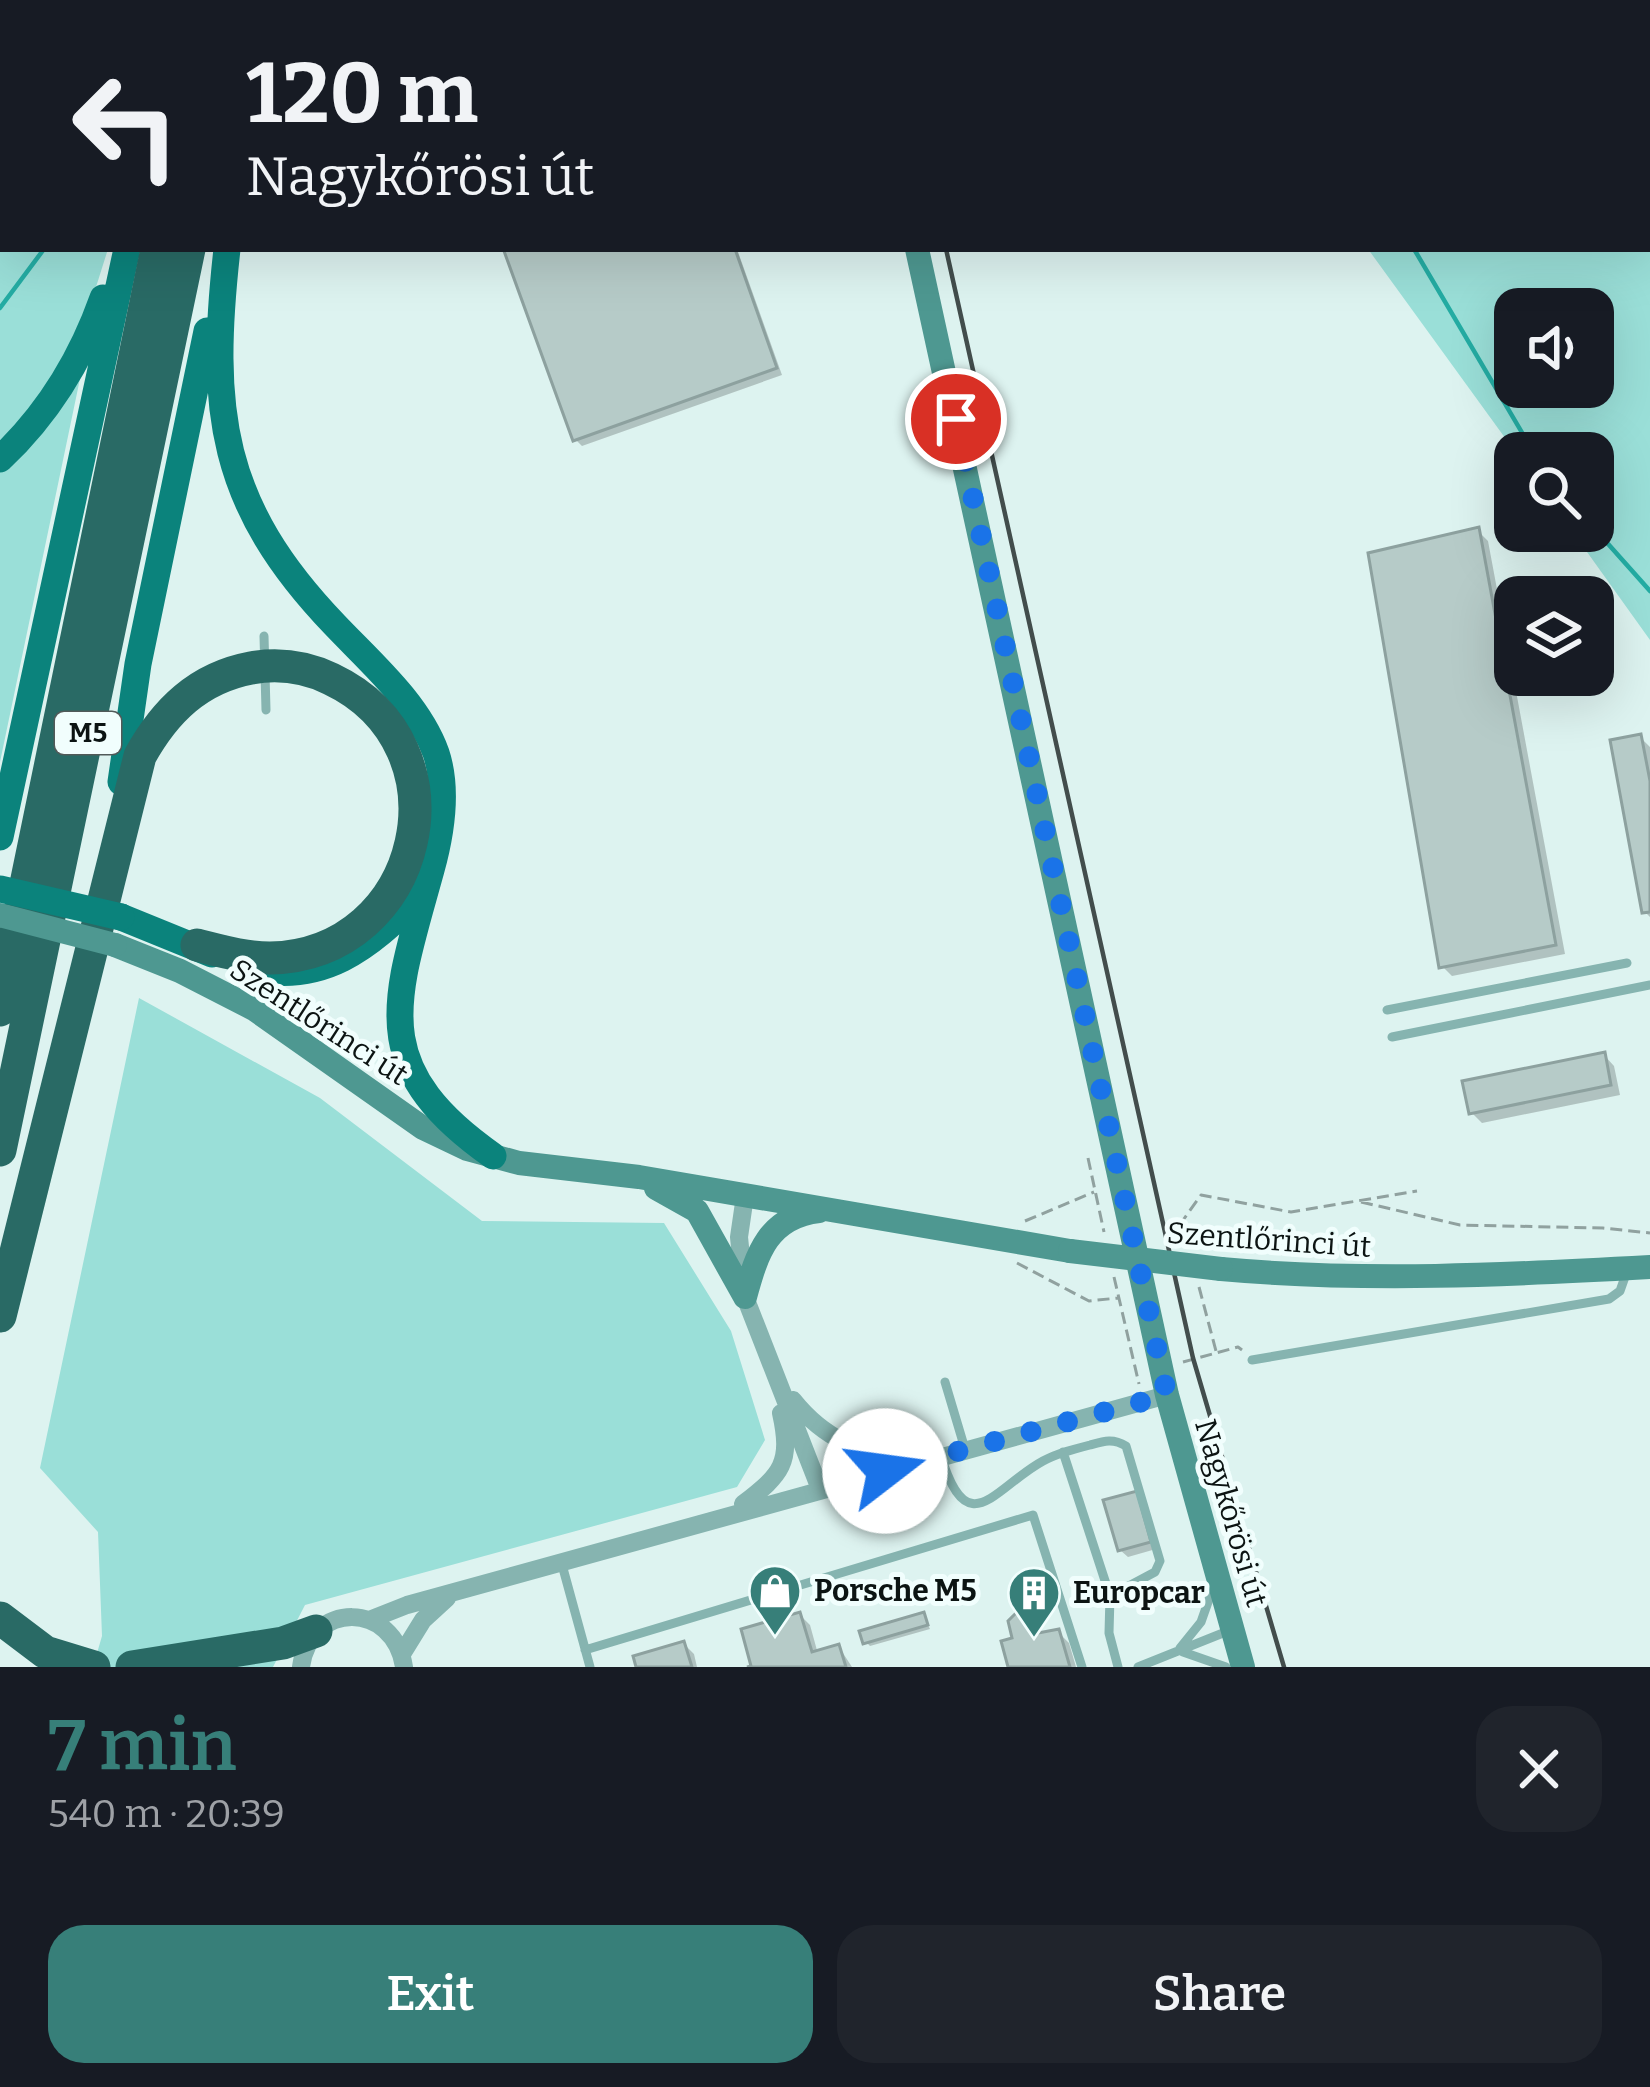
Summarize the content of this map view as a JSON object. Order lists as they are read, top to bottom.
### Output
{
  "streets": {
    "highway": ["M5"],
    "main road": ["Szentlőrinci út", "Nagykőrösi út"]
  },
  "places": {
    "shop": ["Porsche M5"],
    "building": ["Europcar"]
  },
  "page": {
    "turn": ["120 m", "Nagykőrösi út"],
    "heading": ["7 min", "540 m · 20:39"],
    "buttons": ["Exit", "Share"]
  }
}
